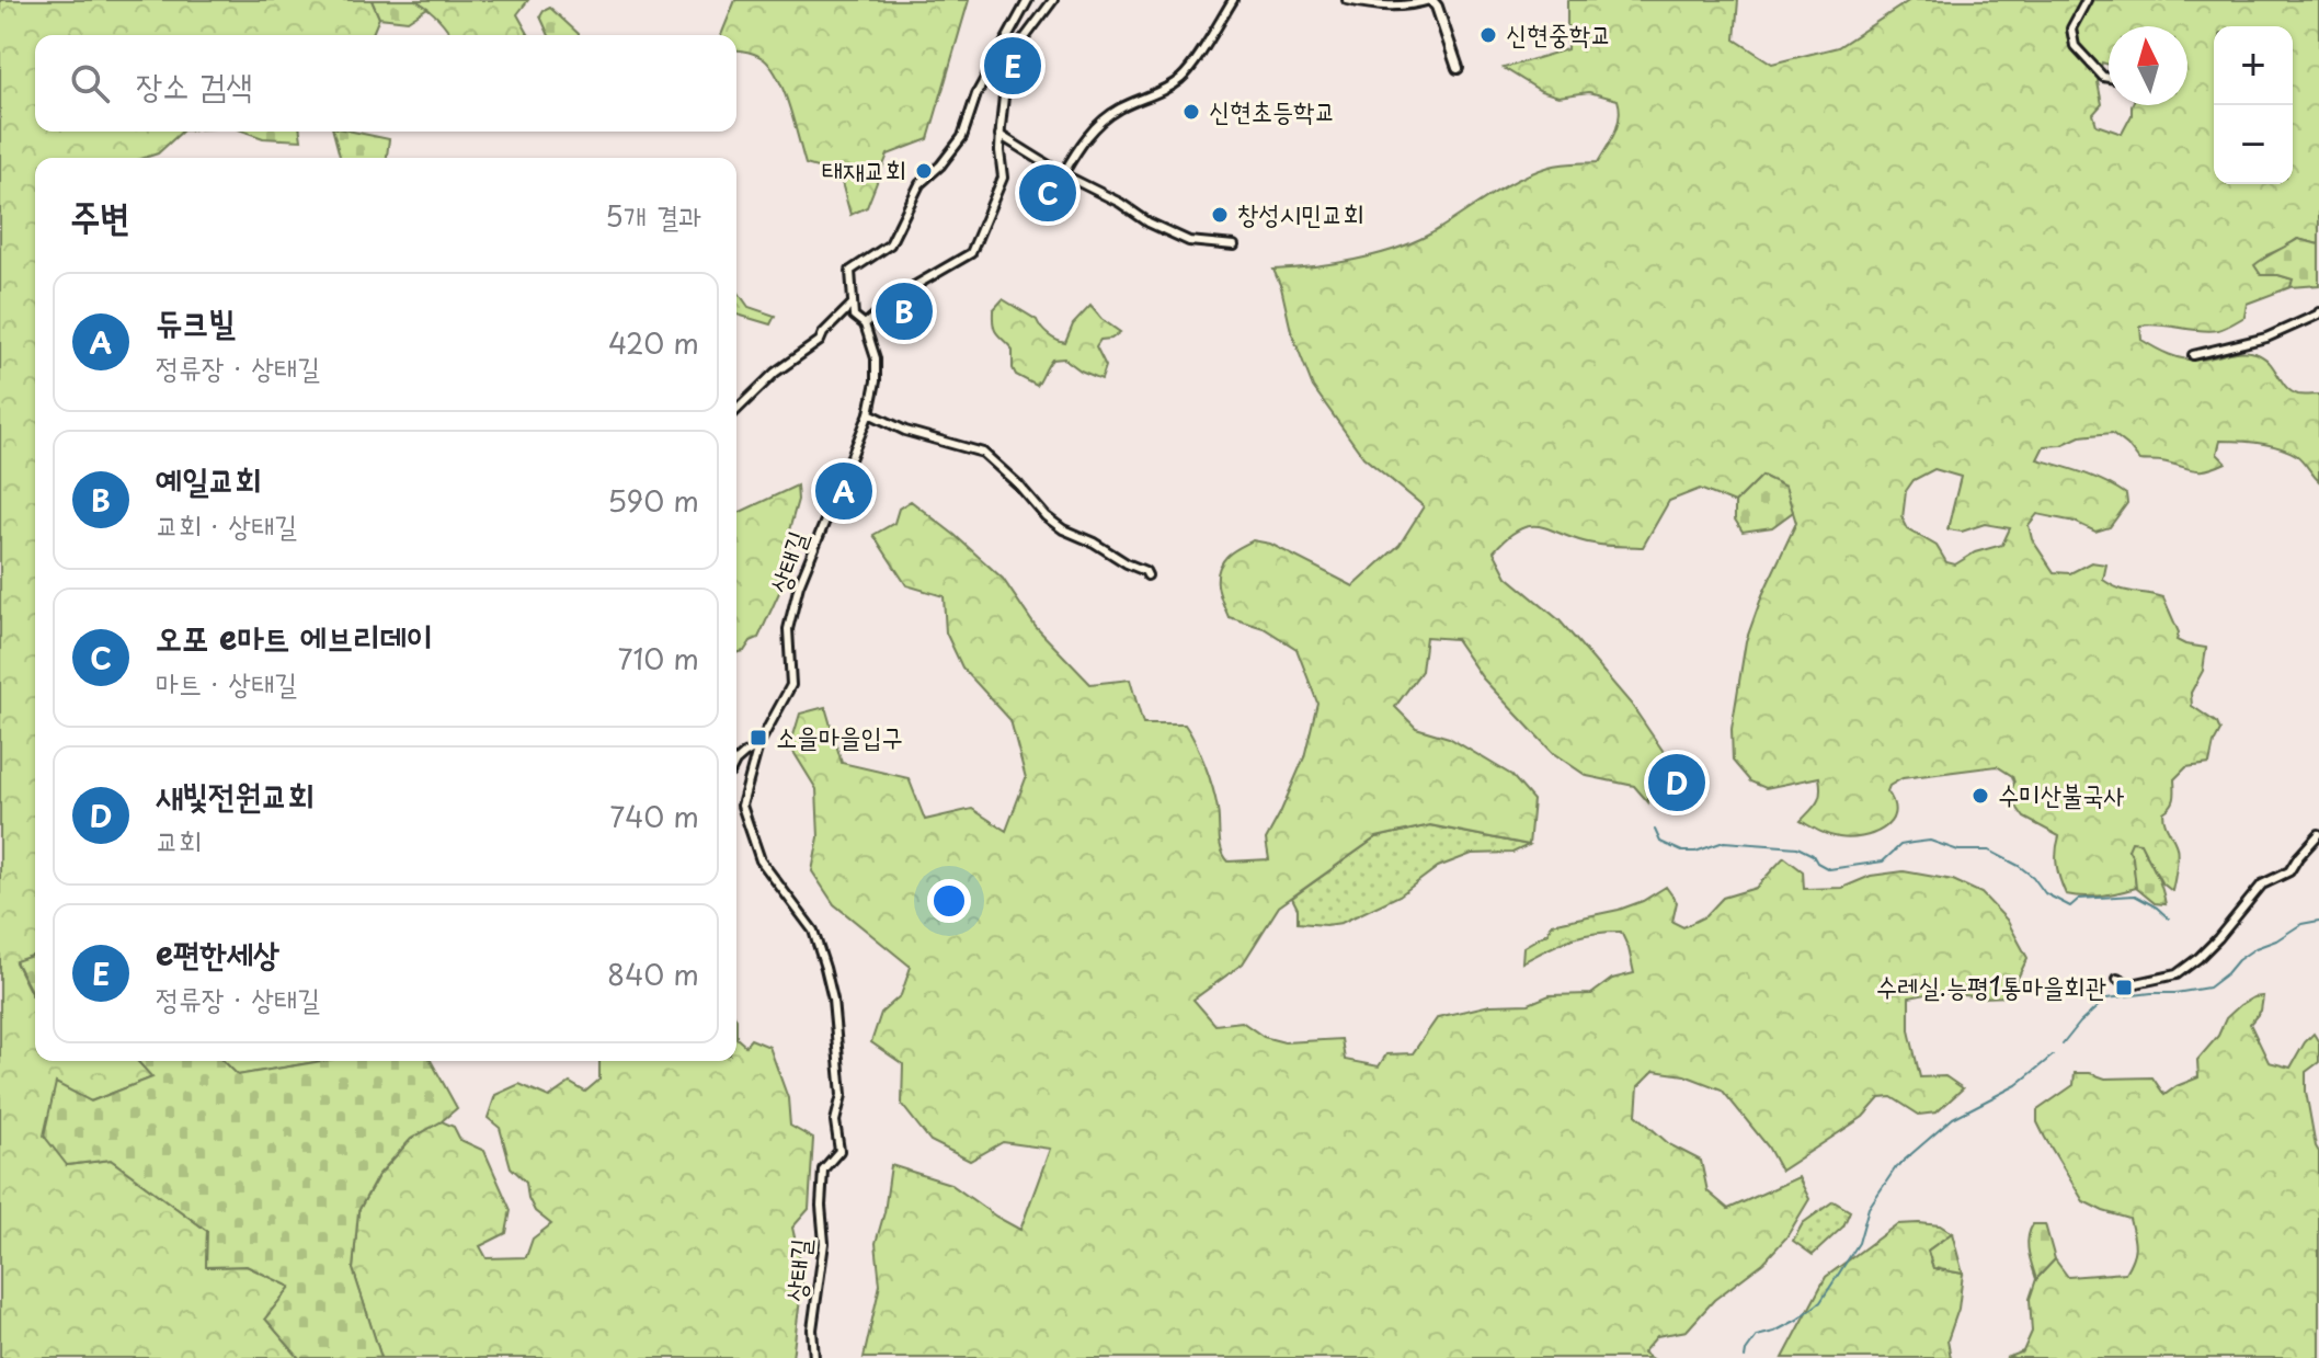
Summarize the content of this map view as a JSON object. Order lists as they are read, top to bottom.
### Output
{
  "streets": {
    "street": ["상태길"]
  },
  "places": {
    "other": [
      "신현중학교",
      "신현초등학교",
      "태재교회",
      "창성시민교회",
      "수미산불국사"
    ],
    "transit": ["소을마을입구", "수레실.능평1통마을회관"]
  },
  "north": "top",
  "page": {
    "map_buttons": ["+", "−"],
    "pins": [
      "E",
      "C",
      "B",
      "A",
      "D"
    ],
    "search": "장소 검색",
    "heading": ["주변", "5개 결과"],
    "list": [
      {
        "mark": "A",
        "name": "듀크빌",
        "note": "정류장 · 상태길",
        "value": "420 m"
      },
      {
        "mark": "B",
        "name": "예일교회",
        "note": "교회 · 상태길",
        "value": "590 m"
      },
      {
        "mark": "C",
        "name": "오포 e마트 에브리데이",
        "note": "마트 · 상태길",
        "value": "710 m"
      },
      {
        "mark": "D",
        "name": "새빛전원교회",
        "note": "교회",
        "value": "740 m"
      },
      {
        "mark": "E",
        "name": "e편한세상",
        "note": "정류장 · 상태길",
        "value": "840 m"
      }
    ]
  }
}
